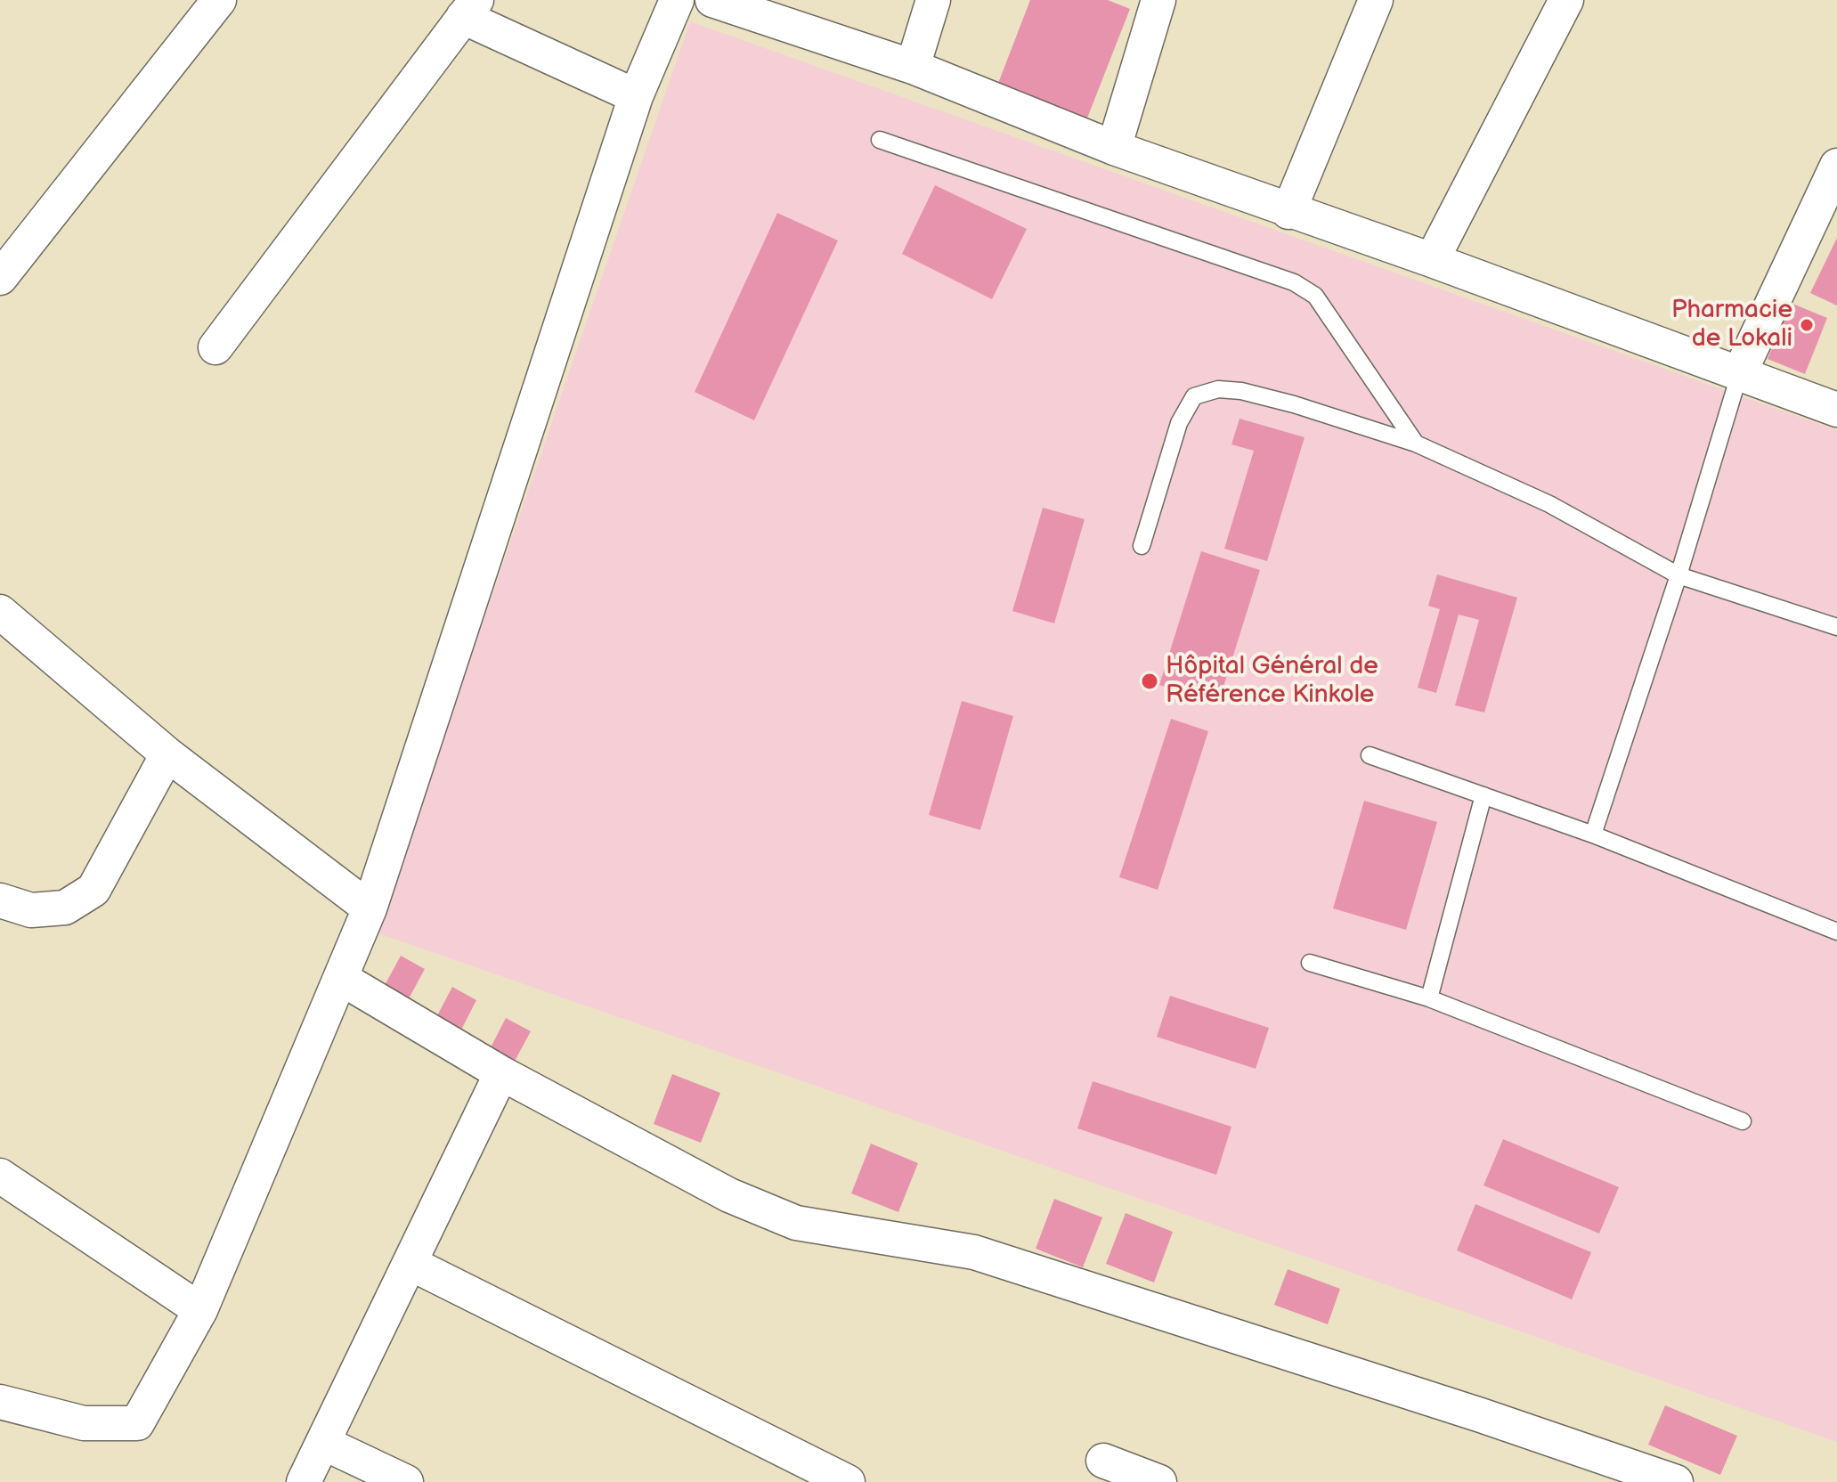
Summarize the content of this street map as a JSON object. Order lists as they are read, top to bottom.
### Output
{
  "places": ["Pharmacie de Lokali", "Hôpital Général de Référence Kinkole"]
}
